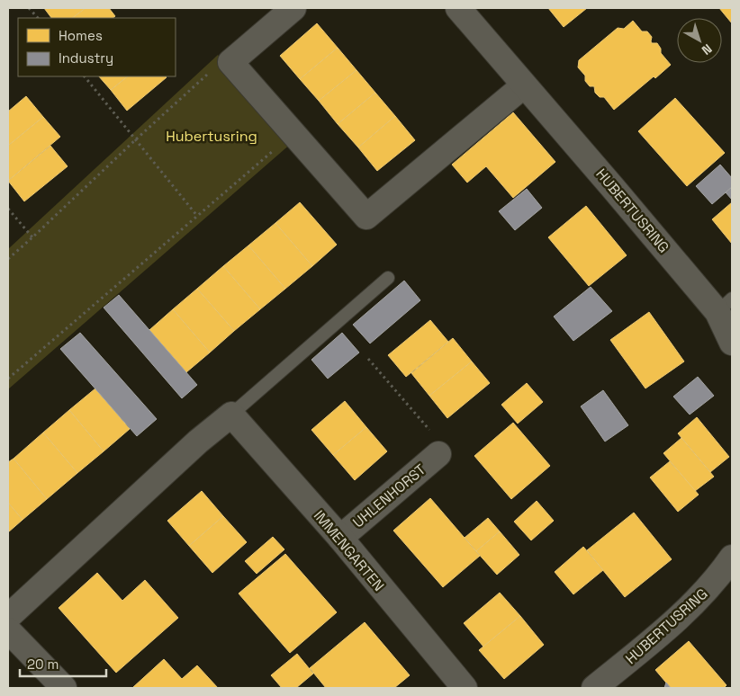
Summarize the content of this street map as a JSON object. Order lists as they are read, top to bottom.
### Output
{
  "streets": {
    "street": ["HUBERTUSRING", "UHLENHORST", "IMMENGARTEN"]
  },
  "crossings": [
    ["UHLENHORST", "IMMENGARTEN"]
  ],
  "parks": ["Hubertusring"],
  "legend": ["Homes", "Industry"],
  "scale_bar": "20 m",
  "north": "bottom right"
}
